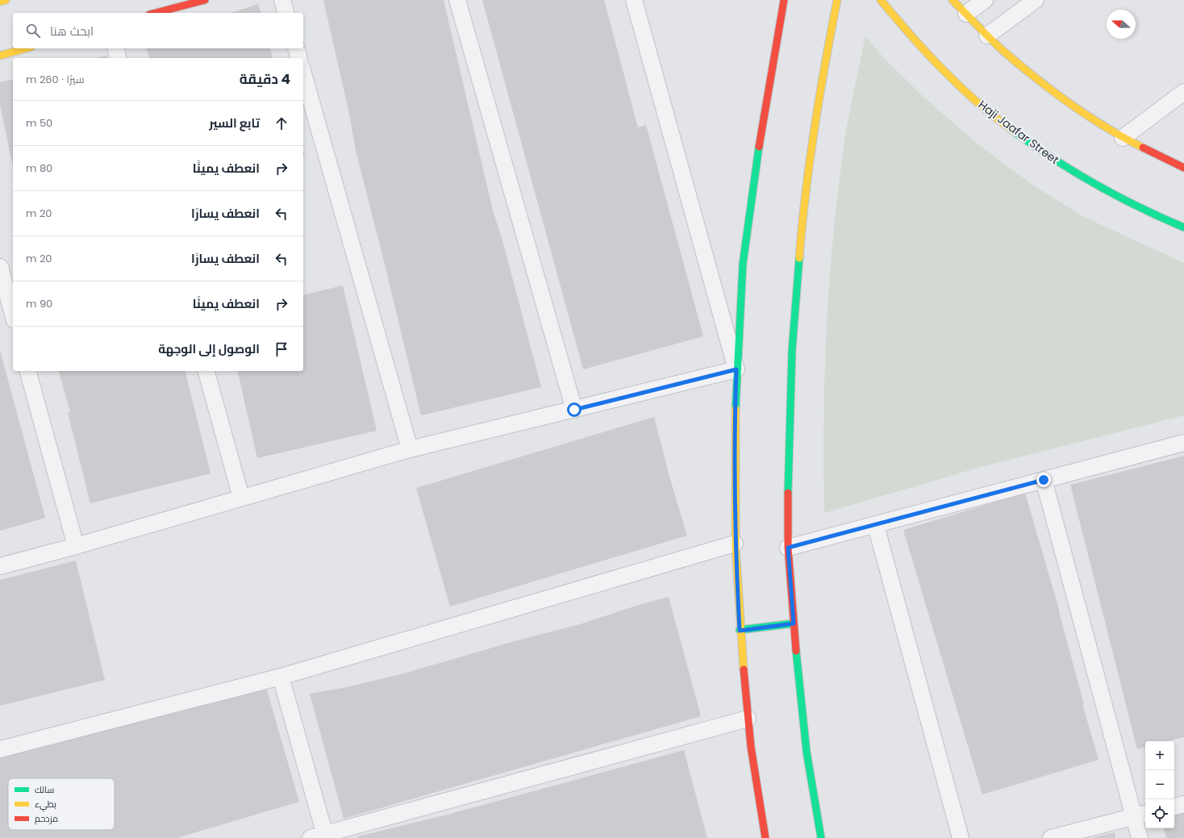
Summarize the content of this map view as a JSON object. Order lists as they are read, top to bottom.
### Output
{
  "streets": {
    "street": ["Haji Jaafar Street"]
  },
  "legend": ["سالك", "بطيء", "مزدحم"],
  "north": "left",
  "page": {
    "search": "ابحث هنا",
    "heading": ["4 دقيقة", "سيرًا · 260 m"],
    "list": [
      ["تابع السير", "50 m"],
      ["انعطف يمينًا", "80 m"],
      ["انعطف يسارًا", "20 m"],
      ["انعطف يسارًا", "20 m"],
      ["انعطف يمينًا", "90 m"],
      "الوصول إلى الوجهة"
    ],
    "map_buttons": ["+", "−"]
  }
}
